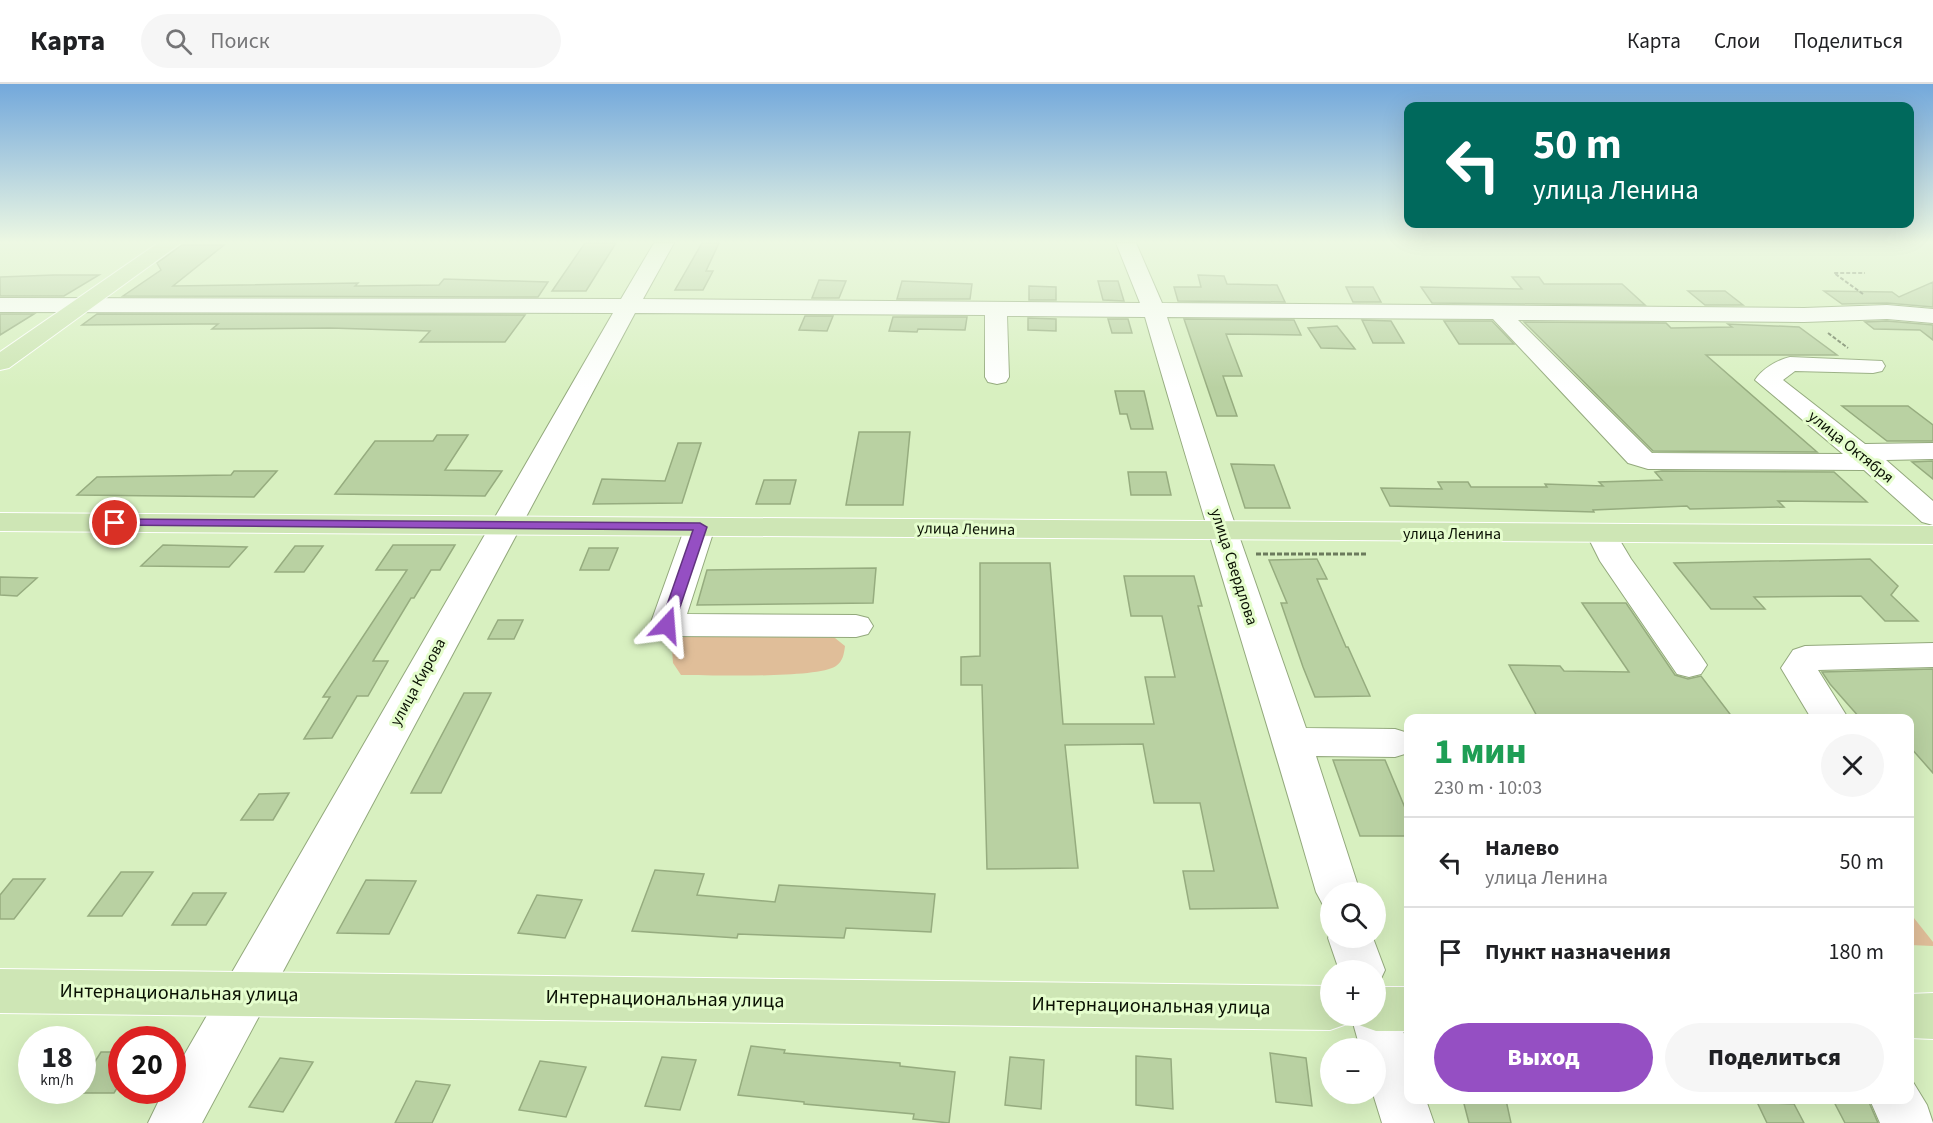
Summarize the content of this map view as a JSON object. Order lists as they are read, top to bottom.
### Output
{
  "streets": {
    "main road": ["улица Ленина", "Интернациональная улица"],
    "street": ["улица Октября", "улица Свердлова", "улица Кирова"]
  },
  "crossings": [
    ["улица Ленина", "улица Свердлова"],
    ["улица Ленина", "улица Кирова"],
    ["улица Кирова", "Интернациональная улица"]
  ],
  "page": {
    "header": "Карта",
    "search": "Поиск",
    "nav": ["Карта", "Слои", "Поделиться"],
    "turn": ["50 m", "улица Ленина"],
    "heading": ["1 мин", "230 m · 10:03"],
    "list": [
      {
        "name": "Налево",
        "note": "улица Ленина",
        "value": "50 m"
      },
      {
        "name": "Пункт назначения",
        "value": "180 m"
      }
    ],
    "map_buttons": ["+", "−"],
    "buttons": ["Выход", "Поделиться"],
    "speed": "18 km/h",
    "limit": "20"
  }
}
